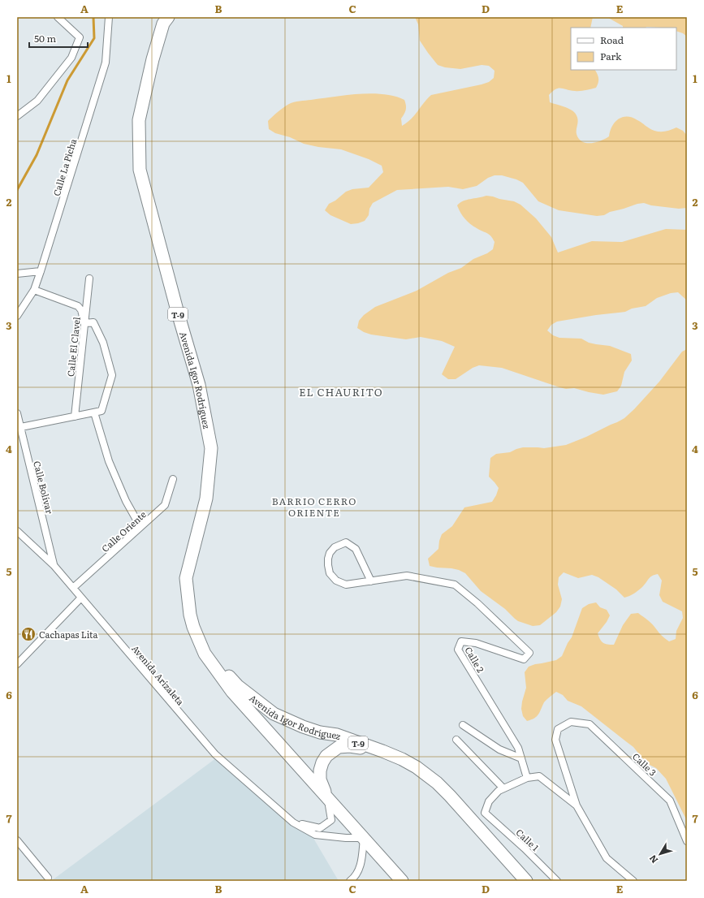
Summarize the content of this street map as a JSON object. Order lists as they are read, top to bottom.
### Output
{
  "streets": {
    "highway": ["T-9", "Avenida Igor Rodríguez"],
    "street": [
      "Calle La Picha",
      "Calle El Clavel",
      "Calle Bolívar",
      "Calle Oriente",
      "Calle 2",
      "Avenida Arizaleta",
      "Calle 3",
      "Calle 1"
    ]
  },
  "crossings": [
    ["T-9", "Avenida Igor Rodríguez"],
    ["Avenida Igor Rodríguez", "Avenida Arizaleta"],
    ["Calle Bolívar", "Avenida Arizaleta"],
    ["Calle Oriente", "Avenida Arizaleta"]
  ],
  "districts": ["EL CHAURITO", "BARRIO CERRO ORIENTE"],
  "places": {
    "restaurant": ["Cachapas Lita"]
  },
  "legend": ["Road", "Park"],
  "scale_bar": "50 m",
  "north": "bottom left",
  "grid": {
    "columns": [
      "A",
      "B",
      "C",
      "D",
      "E"
    ],
    "rows": [
      "1",
      "2",
      "3",
      "4",
      "5",
      "6",
      "7"
    ]
  }
}
